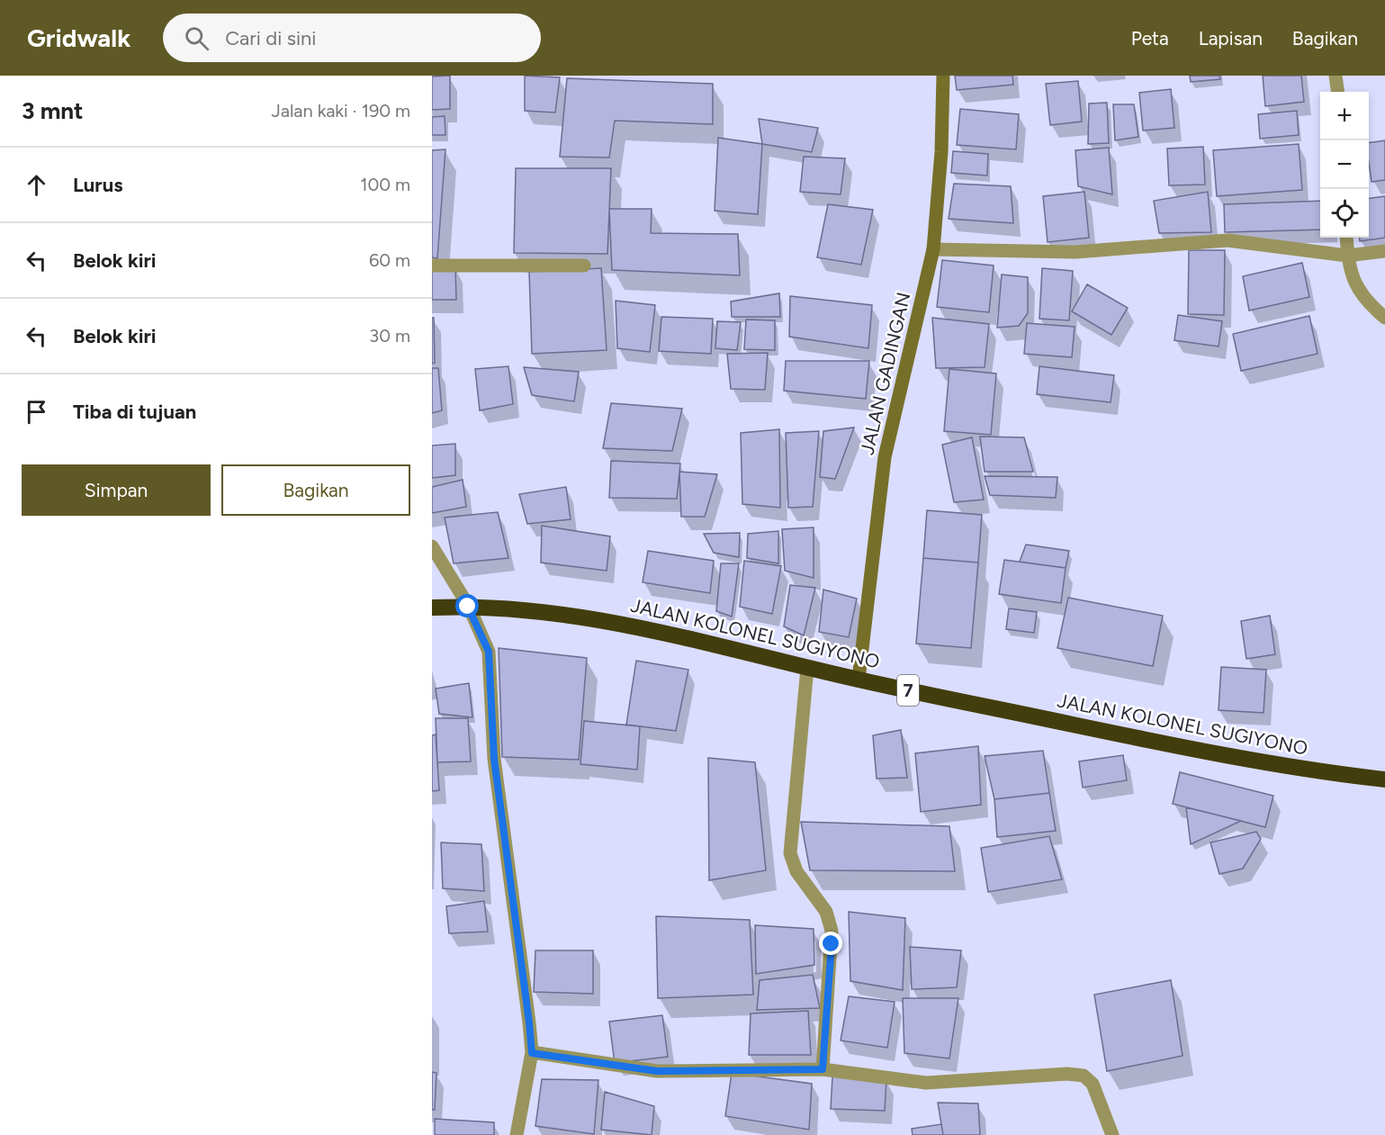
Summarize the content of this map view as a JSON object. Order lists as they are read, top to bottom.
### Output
{
  "streets": {
    "highway": ["JALAN KOLONEL SUGIYONO", "7"],
    "street": ["JALAN GADINGAN"]
  },
  "crossings": [
    ["JALAN GADINGAN", "JALAN KOLONEL SUGIYONO"]
  ],
  "page": {
    "header": "Gridwalk",
    "search": "Cari di sini",
    "nav": ["Peta", "Lapisan", "Bagikan"],
    "heading": ["3 mnt", "Jalan kaki · 190 m"],
    "map_buttons": ["+", "−"],
    "list": [
      ["Lurus", "100 m"],
      ["Belok kiri", "60 m"],
      ["Belok kiri", "30 m"],
      "Tiba di tujuan"
    ],
    "buttons": ["Simpan", "Bagikan"]
  }
}
